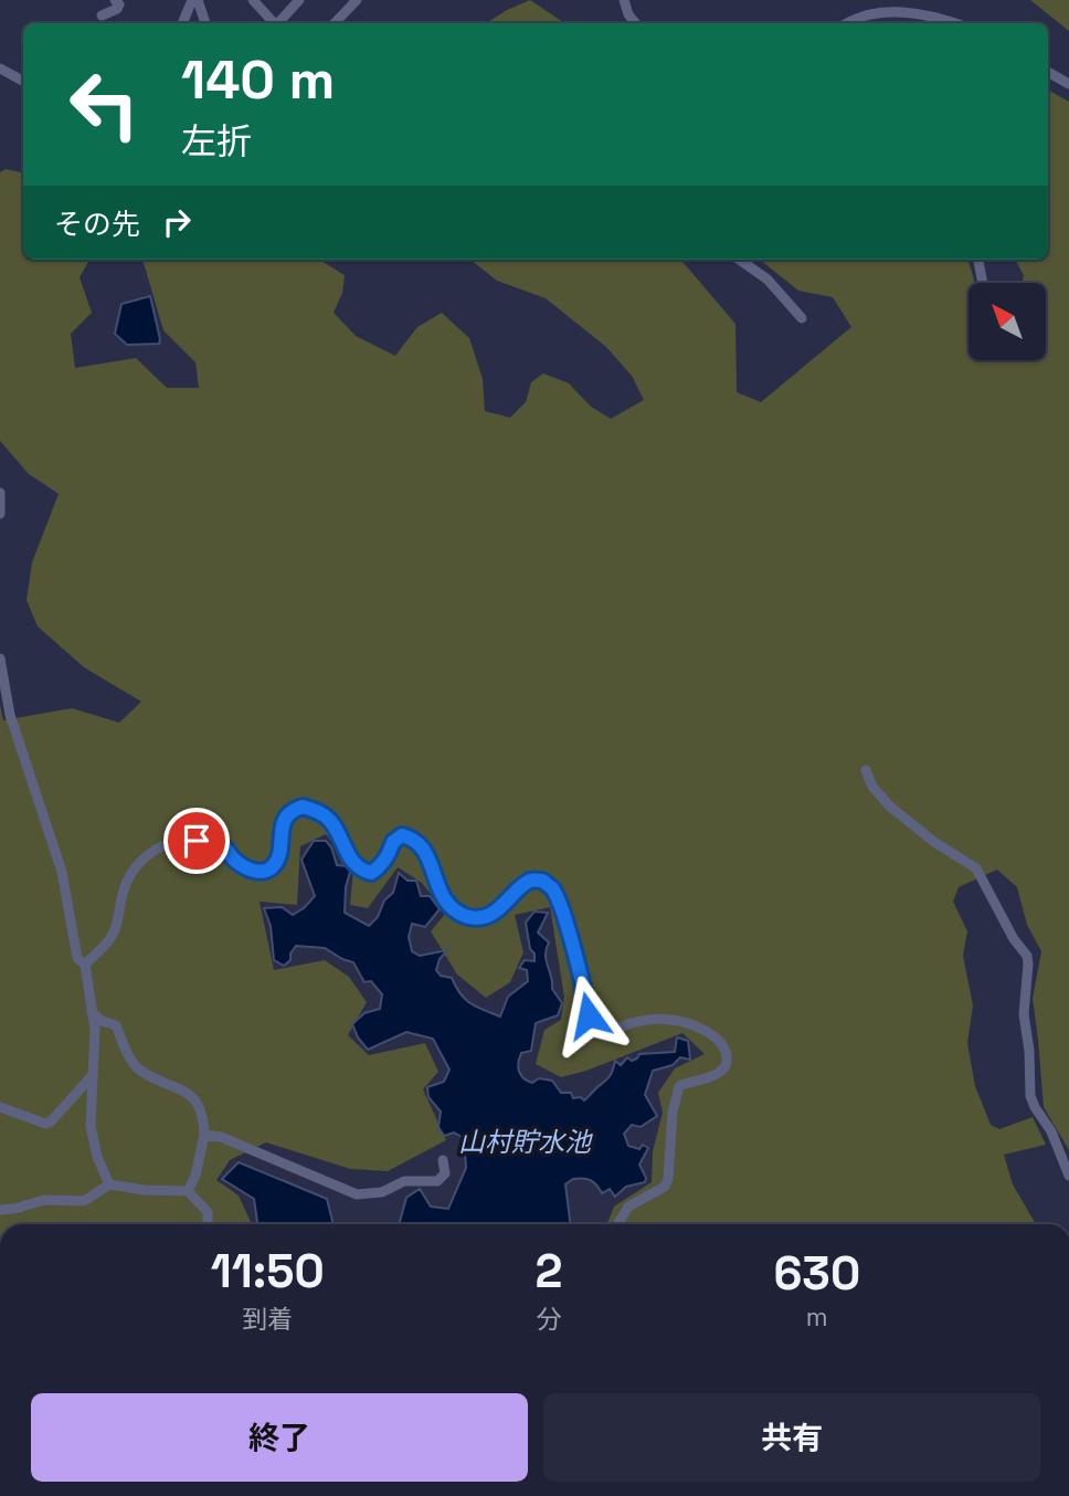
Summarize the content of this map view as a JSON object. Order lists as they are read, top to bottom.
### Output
{
  "water": ["山村貯水池"],
  "north": "top left",
  "page": {
    "turn": ["140 m", "左折"],
    "then": "その先",
    "eta": [
      "11:50",
      "到着",
      "2",
      "分",
      "630",
      "m"
    ],
    "buttons": ["終了", "共有"]
  }
}
